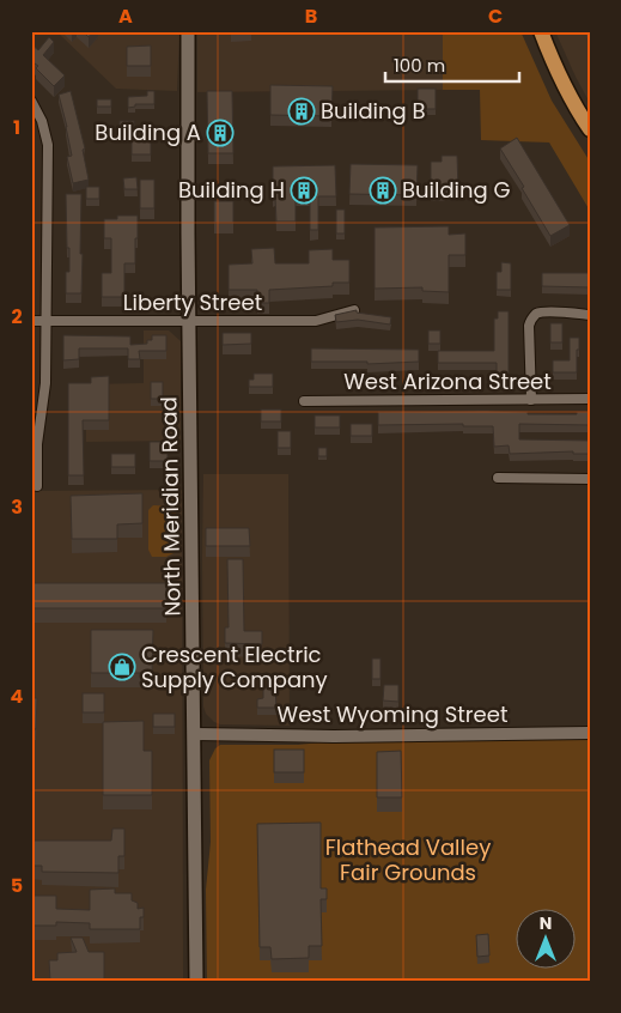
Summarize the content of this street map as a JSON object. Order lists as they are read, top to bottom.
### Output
{
  "streets": {
    "main road": ["North Meridian Road"],
    "street": ["Liberty Street", "West Arizona Street", "West Wyoming Street"]
  },
  "crossings": [
    ["Liberty Street", "North Meridian Road"],
    ["North Meridian Road", "West Wyoming Street"]
  ],
  "parks": ["Flathead Valley Fair Grounds"],
  "places": {
    "building": [
      "Building B",
      "Building A",
      "Building H",
      "Building G"
    ],
    "shop": ["Crescent Electric Supply Company"]
  },
  "scale_bar": "100 m",
  "north": "top",
  "grid": {
    "columns": ["A", "B", "C"],
    "rows": [
      "1",
      "2",
      "3",
      "4",
      "5"
    ]
  }
}
